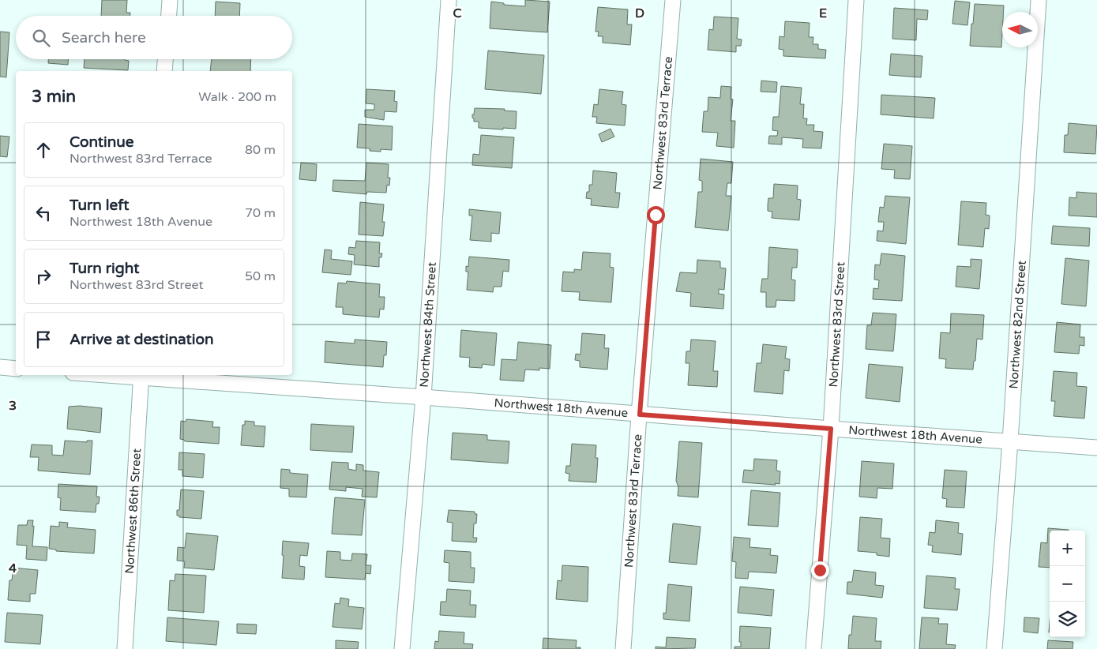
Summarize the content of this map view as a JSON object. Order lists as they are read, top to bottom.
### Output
{
  "streets": {
    "street": [
      "Northwest 83rd Terrace",
      "Northwest 84th Street",
      "Northwest 83rd Street",
      "Northwest 82nd Street",
      "Northwest 18th Avenue",
      "Northwest 86th Street"
    ]
  },
  "crossings": [
    ["Northwest 83rd Terrace", "Northwest 18th Avenue"],
    ["Northwest 84th Street", "Northwest 18th Avenue"],
    ["Northwest 83rd Street", "Northwest 18th Avenue"],
    ["Northwest 82nd Street", "Northwest 18th Avenue"],
    ["Northwest 18th Avenue", "Northwest 86th Street"]
  ],
  "north": "left",
  "page": {
    "search": "Search here",
    "heading": ["3 min", "Walk · 200 m"],
    "list": [
      ["Continue", "Northwest 83rd Terrace", "80 m"],
      ["Turn left", "Northwest 18th Avenue", "70 m"],
      ["Turn right", "Northwest 83rd Street", "50 m"],
      "Arrive at destination"
    ],
    "map_buttons": ["+", "−"]
  },
  "grid": {
    "columns": ["C", "D", "E"],
    "rows": ["3", "4"]
  }
}
